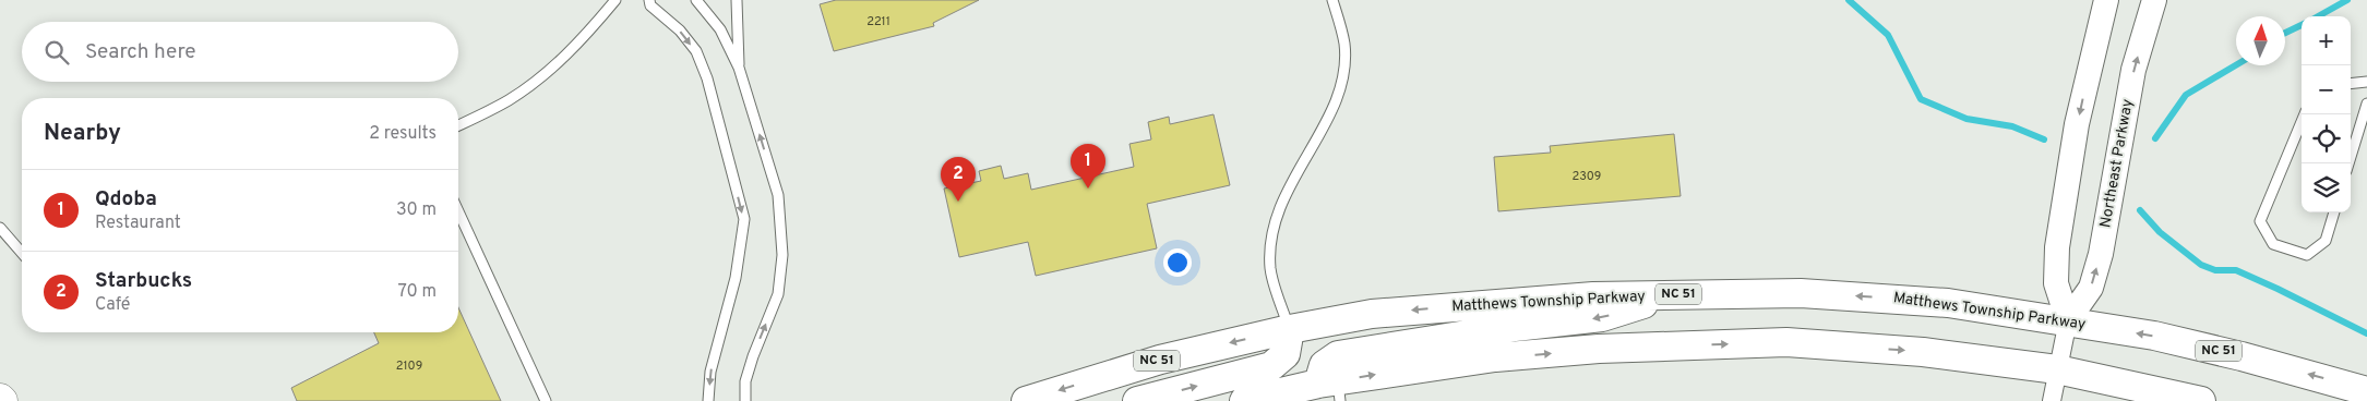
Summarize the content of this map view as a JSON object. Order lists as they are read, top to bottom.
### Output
{
  "streets": {
    "main road": ["NC 51", "Matthews Township Parkway"],
    "street": ["Northeast Parkway"]
  },
  "crossings": [
    ["Northeast Parkway", "Matthews Township Parkway"]
  ],
  "house_numbers": ["2211", "2309", "2109"],
  "north": "top",
  "page": {
    "map_buttons": ["+", "−"],
    "search": "Search here",
    "heading": ["Nearby", "2 results"],
    "pins": ["1", "2"],
    "list": [
      {
        "mark": "1",
        "name": "Qdoba",
        "note": "Restaurant",
        "value": "30 m"
      },
      {
        "mark": "2",
        "name": "Starbucks",
        "note": "Café",
        "value": "70 m"
      }
    ]
  }
}
